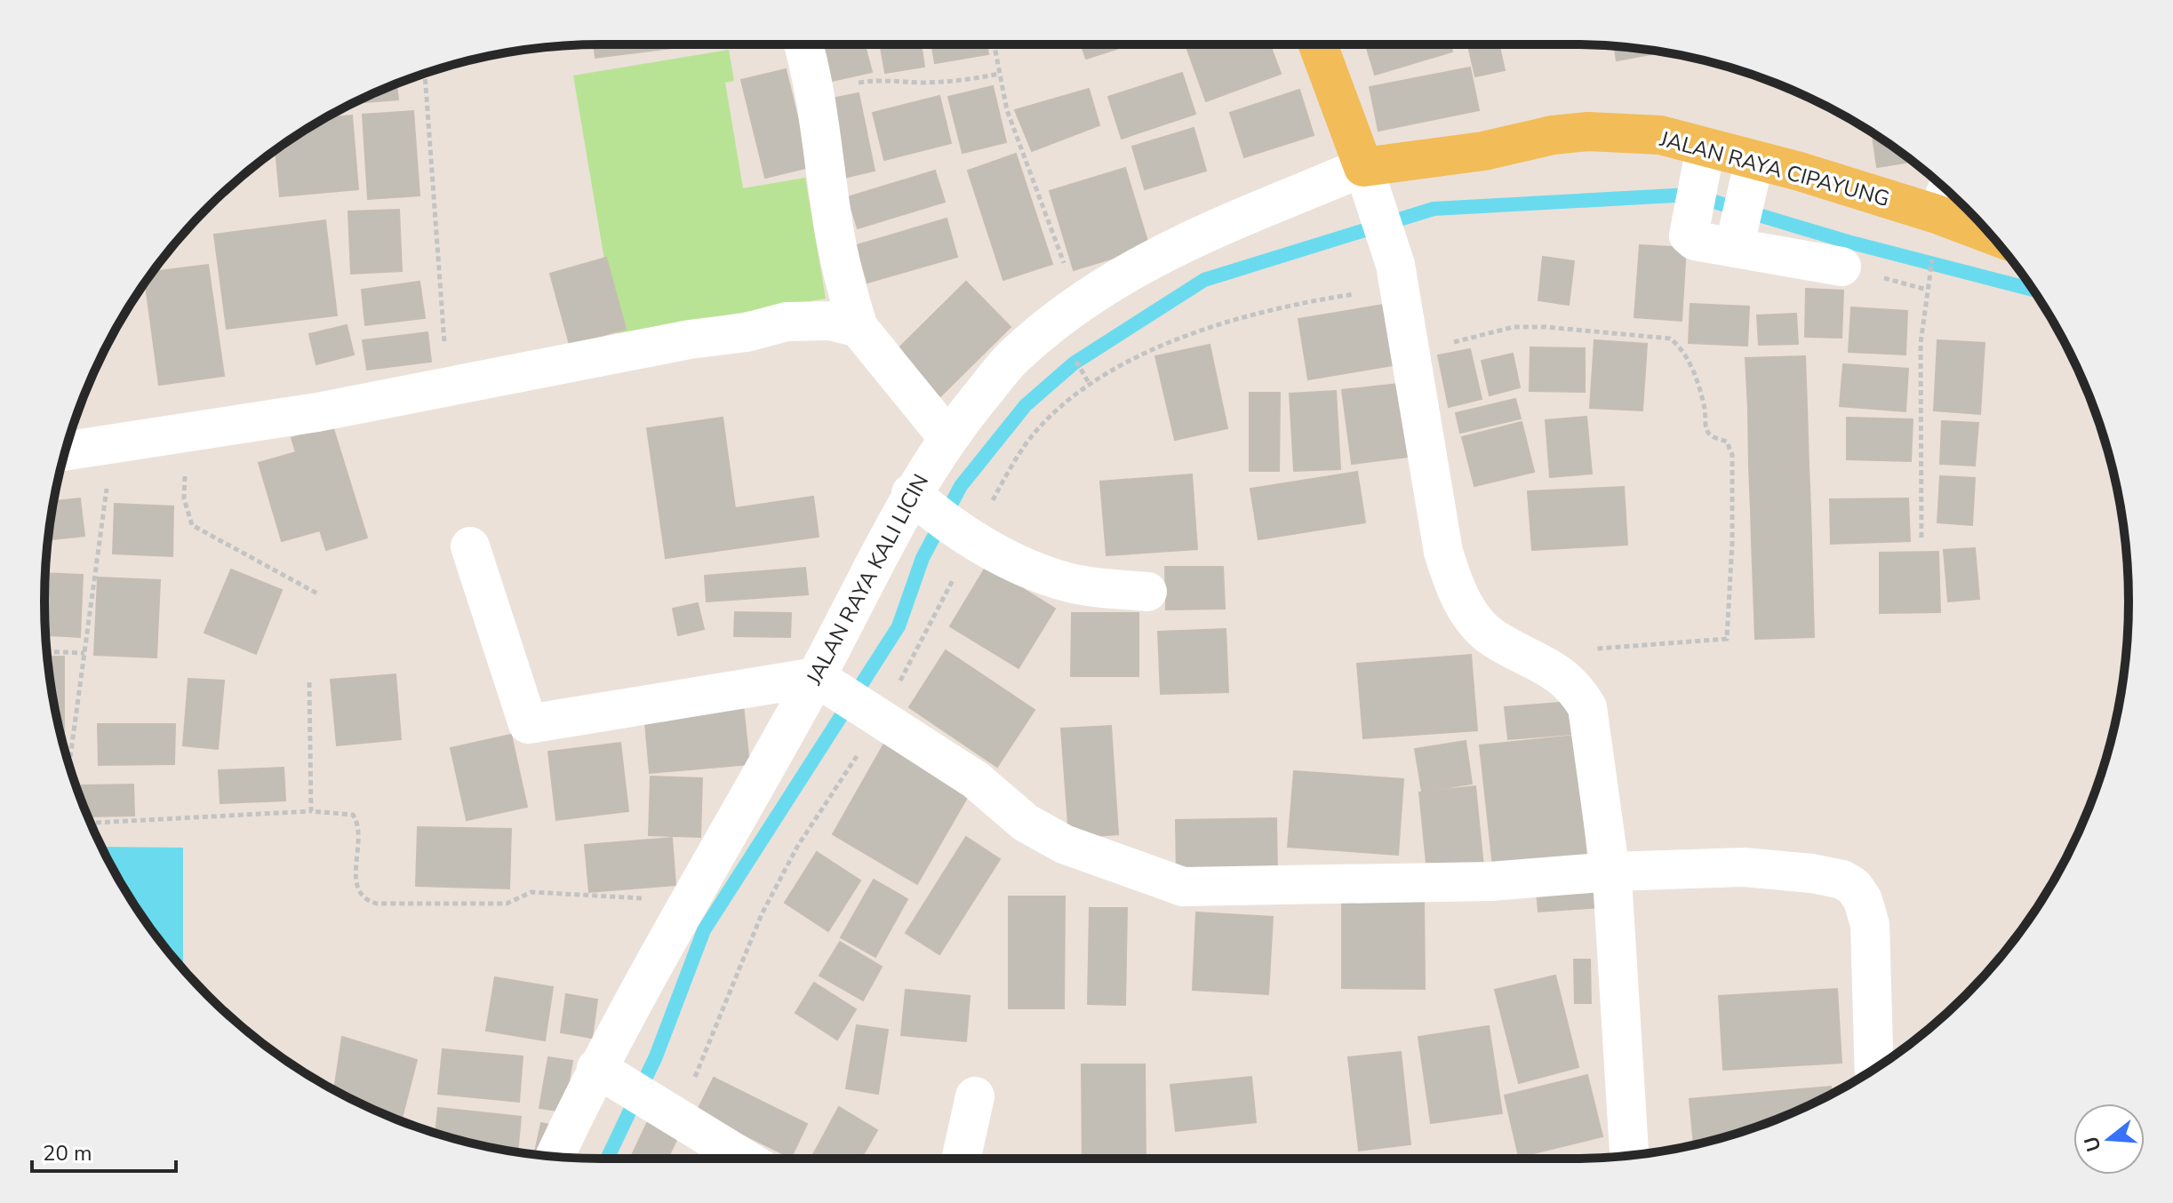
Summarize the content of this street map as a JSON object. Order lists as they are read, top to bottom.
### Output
{
  "streets": {
    "main road": ["JALAN RAYA CIPAYUNG"],
    "street": ["JALAN RAYA KALI LICIN"]
  },
  "crossings": [
    ["JALAN RAYA CIPAYUNG", "JALAN RAYA KALI LICIN"]
  ],
  "scale_bar": "20 m",
  "north": "left"
}
